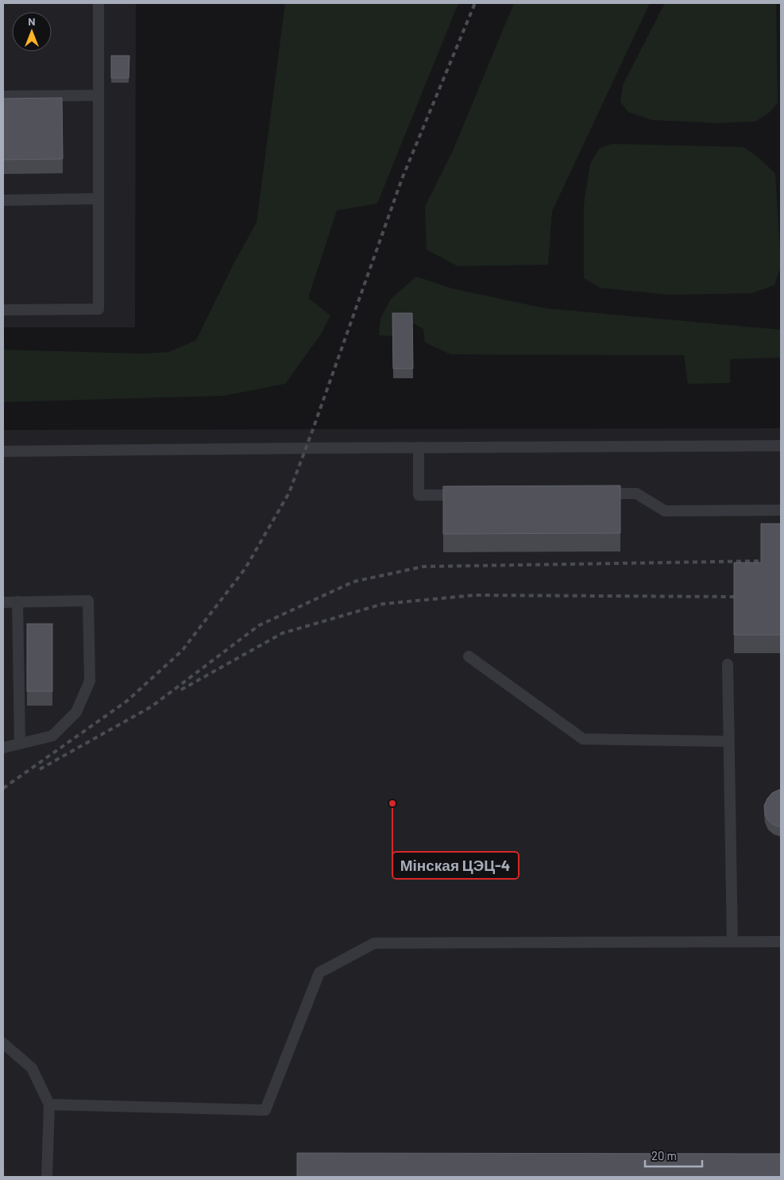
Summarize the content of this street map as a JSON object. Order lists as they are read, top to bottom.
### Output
{
  "places": ["Мінская ЦЭЦ-4"],
  "scale_bar": "20 m",
  "north": "top"
}
